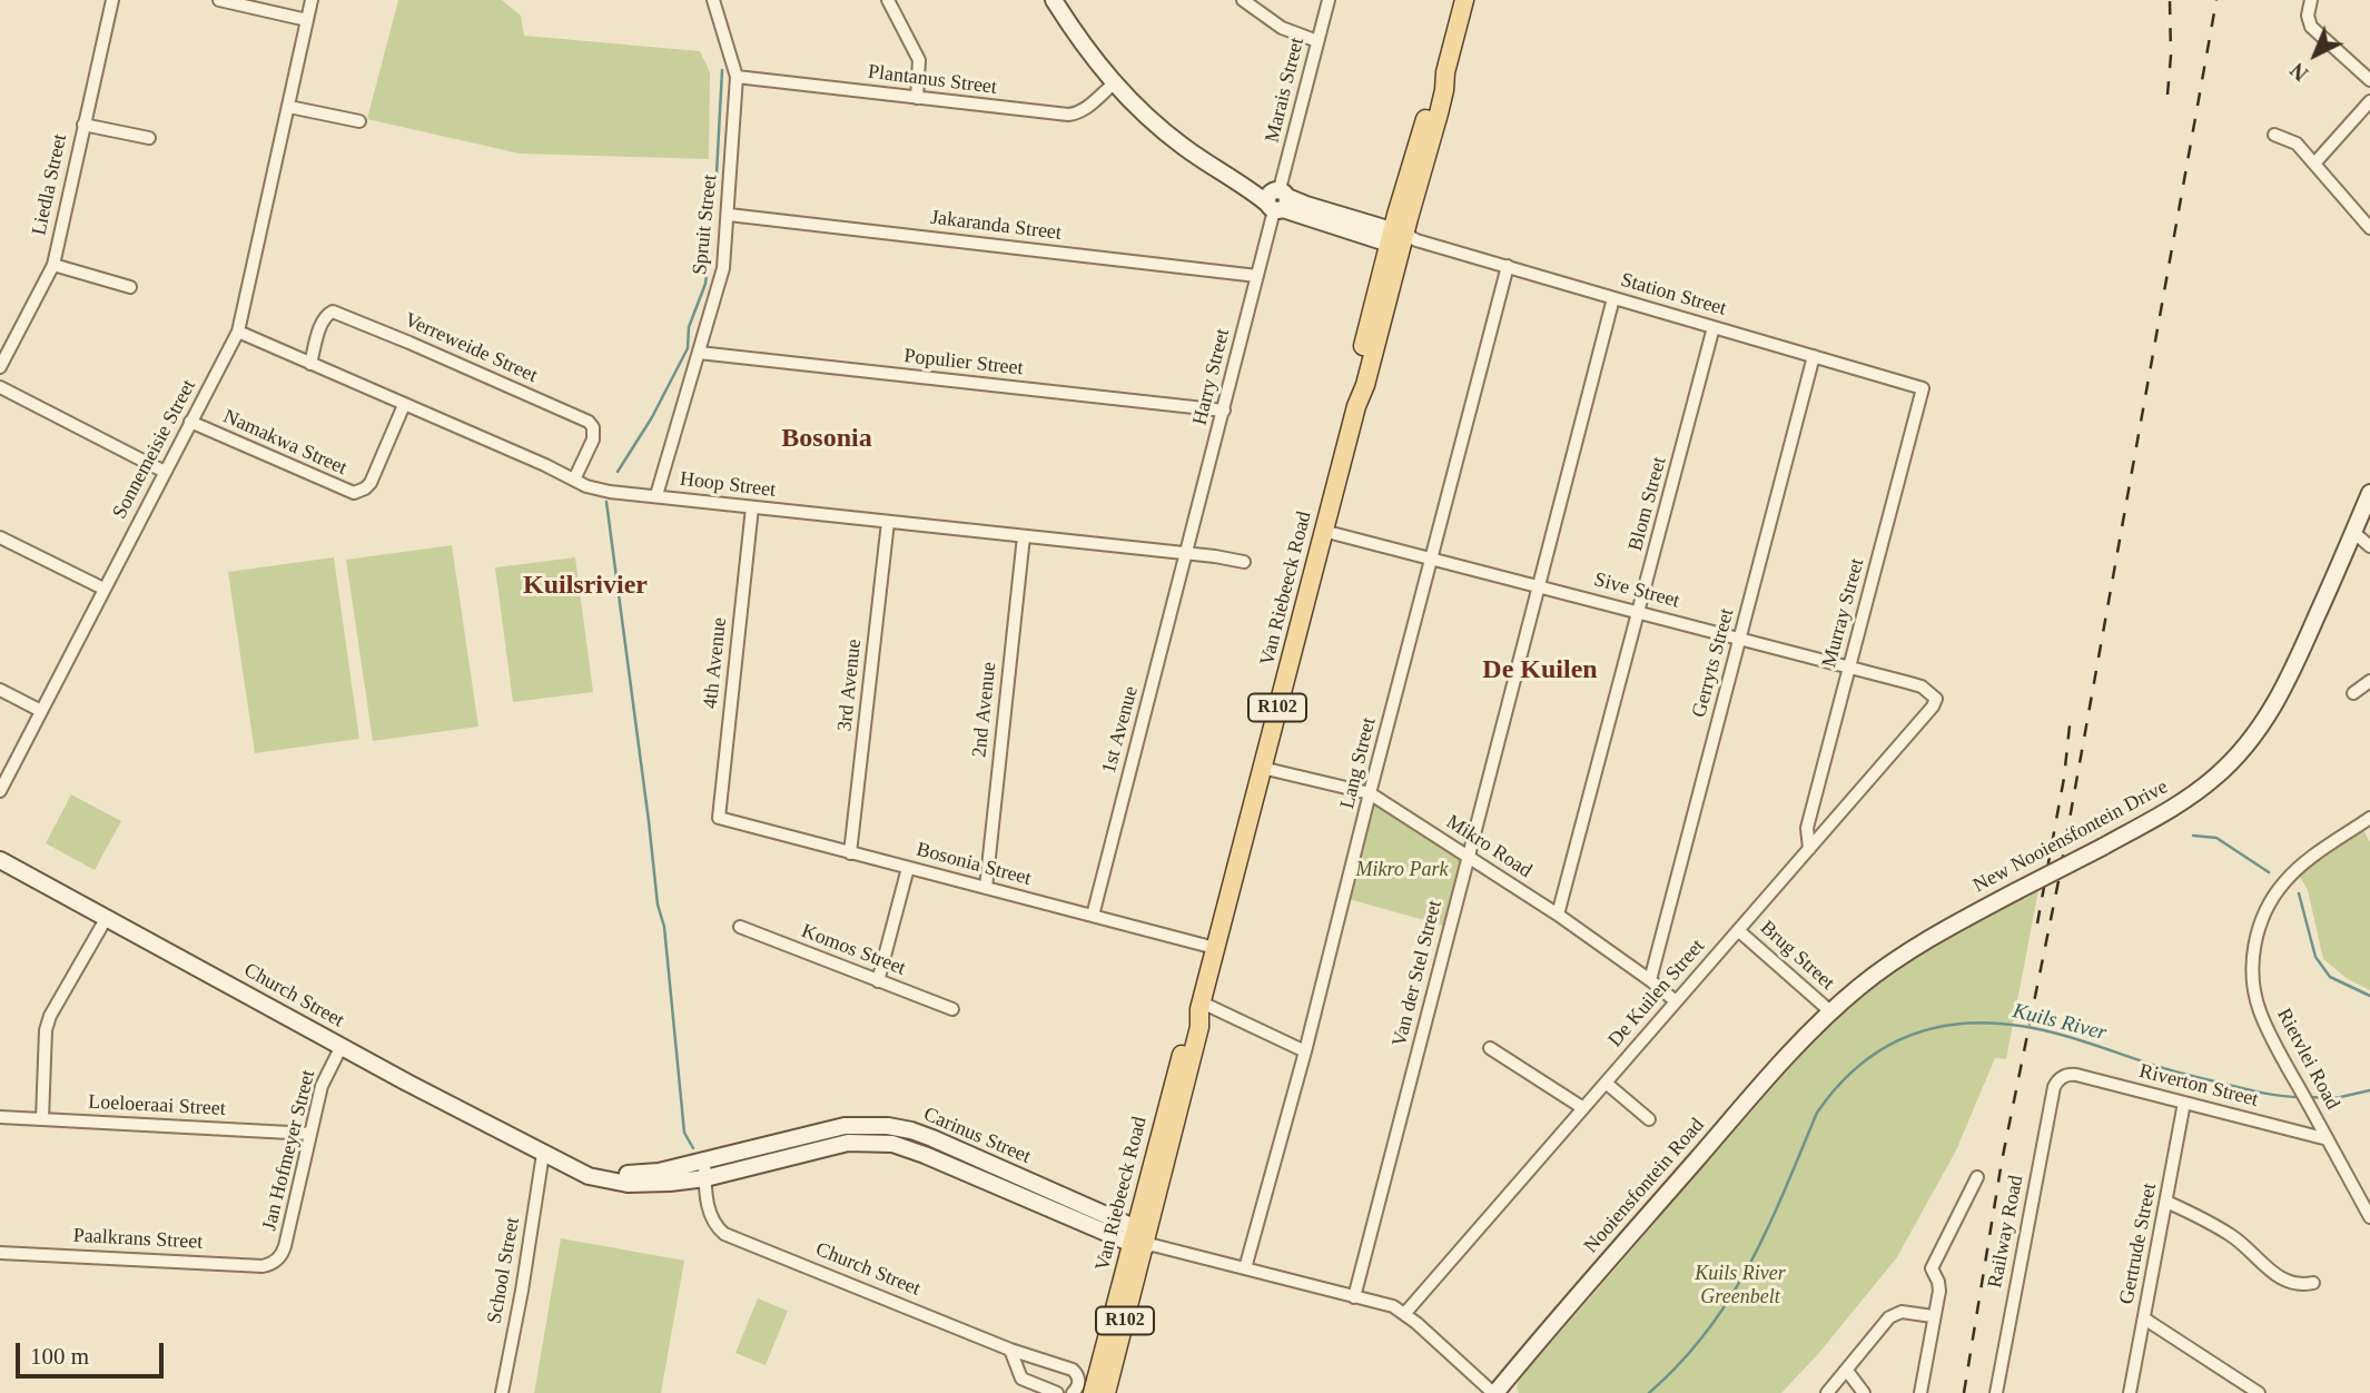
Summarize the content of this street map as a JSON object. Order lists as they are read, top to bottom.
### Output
{
  "streets": {
    "main road": ["Van Riebeeck Road", "R102"],
    "street": [
      "Plantanus Street",
      "Marais Street",
      "Liedla Street",
      "Spruit Street",
      "Jakaranda Street",
      "Station Street",
      "Verreweide Street",
      "Populier Street",
      "Harry Street",
      "Namakwa Street",
      "Sonnemeisie Street",
      "Hoop Street",
      "Blom Street",
      "Sive Street",
      "Murray Street",
      "4th Avenue",
      "Gerryts Street",
      "3rd Avenue",
      "2nd Avenue",
      "1st Avenue",
      "Lang Street",
      "New Nooiensfontein Drive",
      "Mikro Road",
      "Bosonia Street",
      "Komos Street",
      "Brug Street",
      "Van der Stel Street",
      "De Kuilen Street",
      "Church Street",
      "Rietvlei Road",
      "Riverton Street",
      "Loeloeraai Street",
      "Carinus Street",
      "Jan Hofmeyer Street",
      "Nooiensfontein Road",
      "Railway Road",
      "Paalkrans Street",
      "Gertrude Street",
      "School Street"
    ]
  },
  "crossings": [
    ["Plantanus Street", "Spruit Street"],
    ["Marais Street", "Harry Street"],
    ["Spruit Street", "Jakaranda Street"],
    ["Spruit Street", "Populier Street"],
    ["Spruit Street", "Hoop Street"],
    ["Jakaranda Street", "Harry Street"],
    ["Station Street", "Blom Street"],
    ["Station Street", "Van Riebeeck Road"],
    ["Station Street", "Murray Street"],
    ["Station Street", "Gerryts Street"],
    ["Station Street", "Lang Street"],
    ["Station Street", "Van der Stel Street"],
    ["Verreweide Street", "Hoop Street"],
    ["Populier Street", "Harry Street"],
    ["Harry Street", "Hoop Street"],
    ["Harry Street", "1st Avenue"],
    ["Namakwa Street", "Sonnemeisie Street"],
    ["Namakwa Street", "Hoop Street"],
    ["Sonnemeisie Street", "Hoop Street"],
    ["Hoop Street", "4th Avenue"],
    ["Hoop Street", "3rd Avenue"],
    ["Hoop Street", "2nd Avenue"],
    ["Hoop Street", "1st Avenue"],
    ["Blom Street", "Sive Street"],
    ["Blom Street", "Mikro Road"],
    ["Van Riebeeck Road", "Sive Street"],
    ["Van Riebeeck Road", "Mikro Road"],
    ["Van Riebeeck Road", "Bosonia Street"],
    ["Van Riebeeck Road", "Carinus Street"],
    ["Sive Street", "Murray Street"],
    ["Sive Street", "Gerryts Street"],
    ["Sive Street", "Lang Street"],
    ["Sive Street", "Van der Stel Street"],
    ["Sive Street", "De Kuilen Street"],
    ["Murray Street", "De Kuilen Street"],
    ["4th Avenue", "Bosonia Street"],
    ["Gerryts Street", "Mikro Road"],
    ["3rd Avenue", "Bosonia Street"],
    ["2nd Avenue", "Bosonia Street"],
    ["1st Avenue", "Bosonia Street"],
    ["Lang Street", "Mikro Road"],
    ["Lang Street", "Carinus Street"],
    ["New Nooiensfontein Drive", "Brug Street"],
    ["New Nooiensfontein Drive", "Nooiensfontein Road"],
    ["Mikro Road", "Van der Stel Street"],
    ["Mikro Road", "De Kuilen Street"],
    ["Brug Street", "De Kuilen Street"],
    ["Brug Street", "Nooiensfontein Road"],
    ["Van der Stel Street", "Carinus Street"],
    ["De Kuilen Street", "Carinus Street"],
    ["Church Street", "Carinus Street"],
    ["Church Street", "Jan Hofmeyer Street"],
    ["Church Street", "School Street"],
    ["Rietvlei Road", "Riverton Street"],
    ["Riverton Street", "Railway Road"],
    ["Riverton Street", "Gertrude Street"],
    ["Loeloeraai Street", "Jan Hofmeyer Street"],
    ["Carinus Street", "Nooiensfontein Road"],
    ["Jan Hofmeyer Street", "Paalkrans Street"]
  ],
  "districts": ["Bosonia", "Kuilsrivier", "De Kuilen"],
  "water": ["Kuils River"],
  "parks": ["Mikro Park", "Kuils River Greenbelt"],
  "scale_bar": "100 m",
  "north": "bottom left"
}
